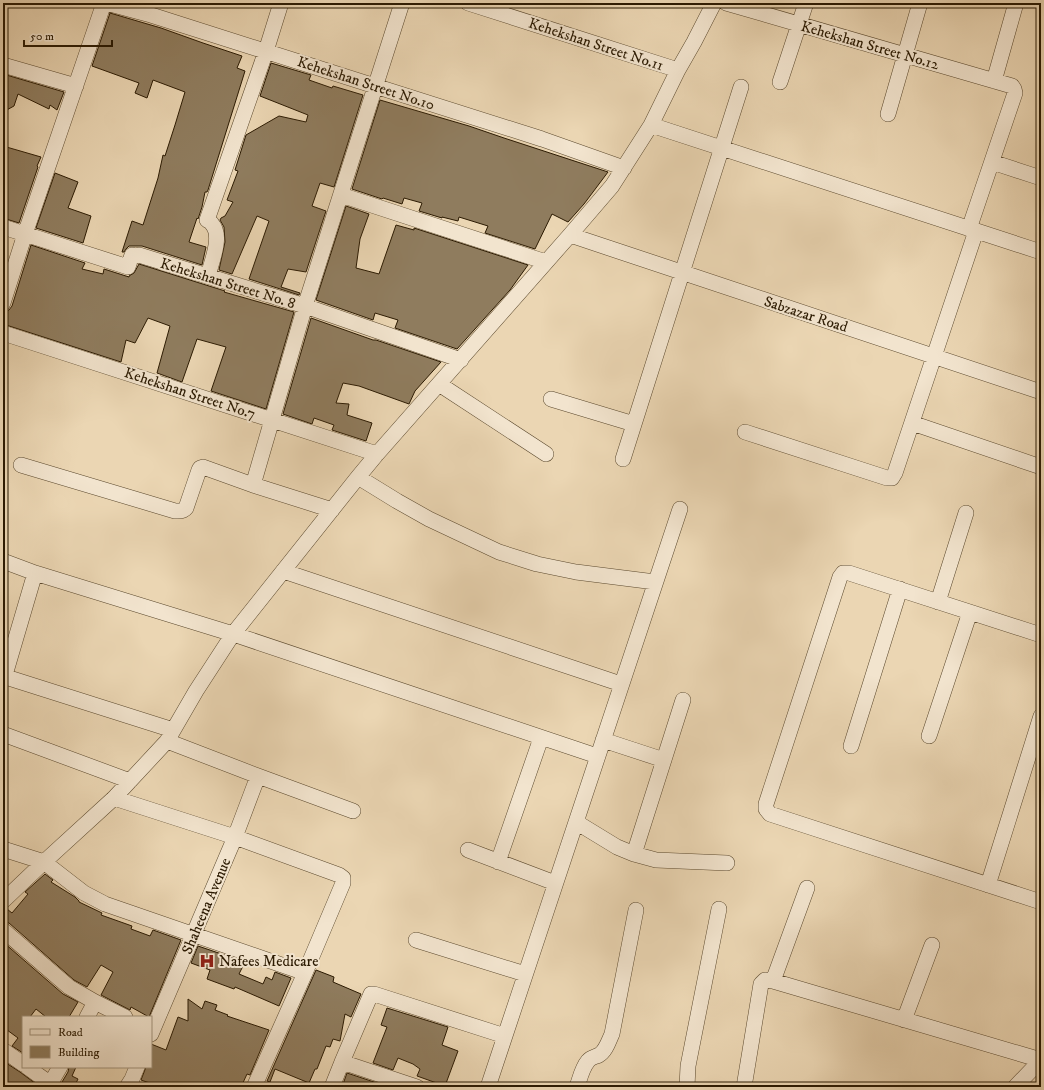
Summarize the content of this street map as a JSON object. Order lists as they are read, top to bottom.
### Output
{
  "streets": {
    "street": [
      "Kehekshan Street No.11",
      "Kehekshan Street No.12",
      "Kehekshan Street No.10",
      "Kehekshan Street No. 8",
      "Sabzazar Road",
      "Kehekshan Street No.7",
      "Shaheena Avenue"
    ]
  },
  "places": {
    "hospital": ["Nafees Medicare"]
  },
  "legend": ["Road", "Building"],
  "scale_bar": "50 m"
}
